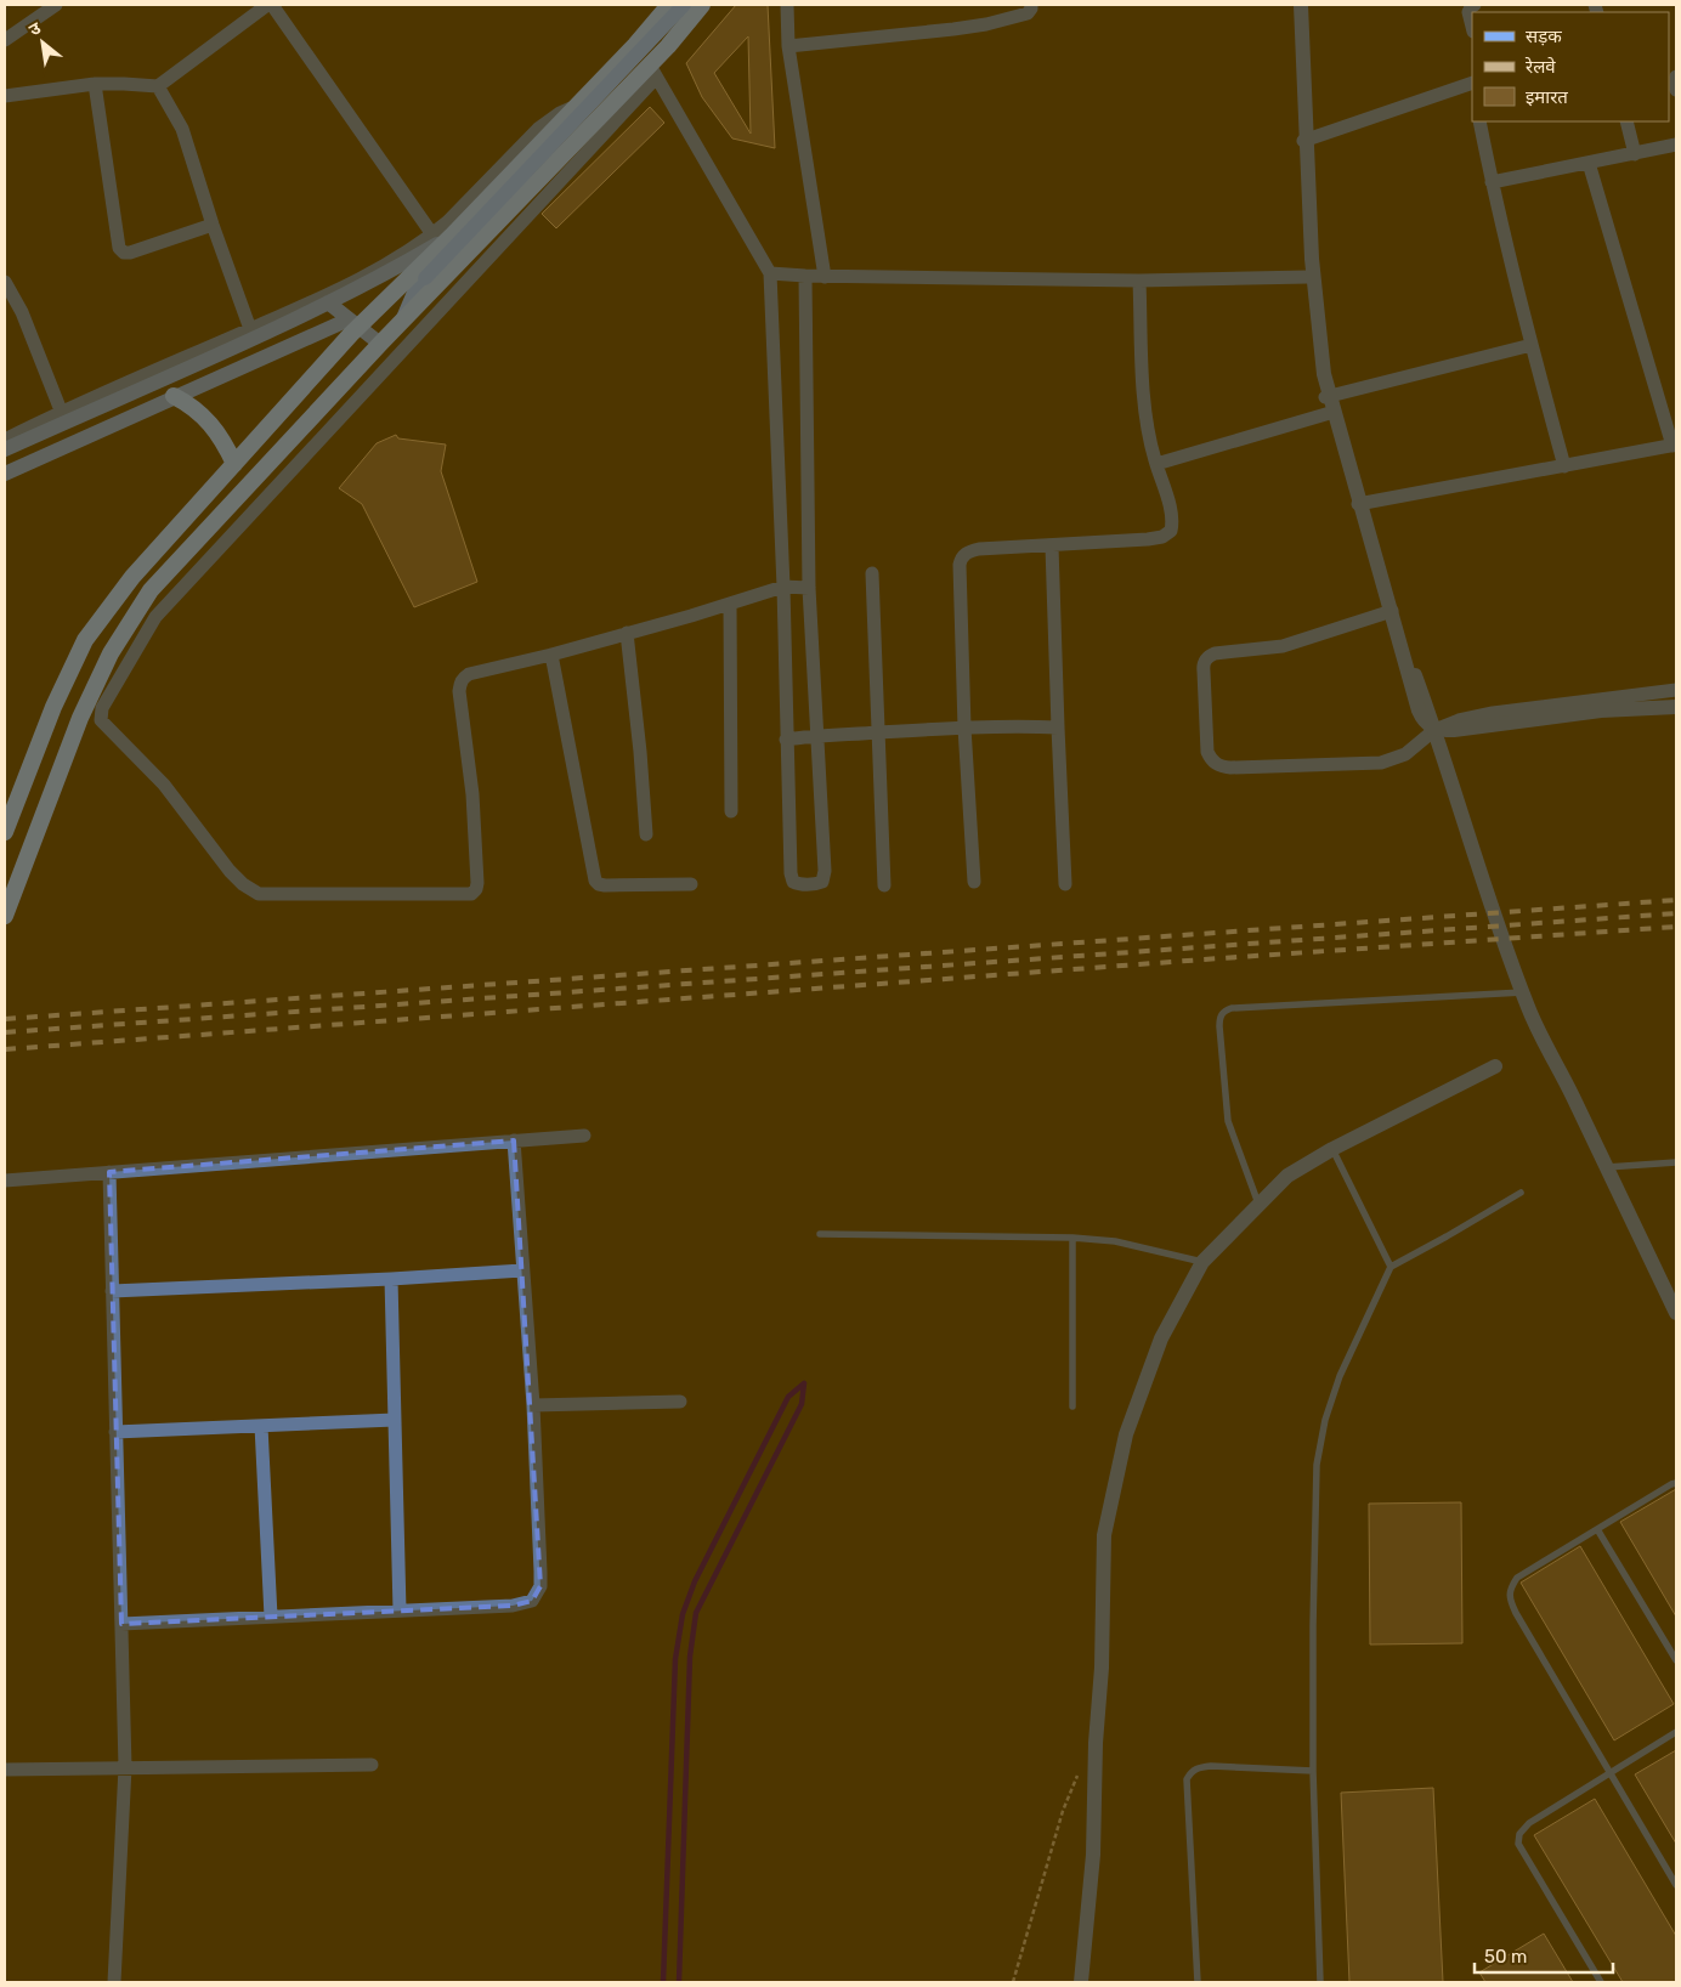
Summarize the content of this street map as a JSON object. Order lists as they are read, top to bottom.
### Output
{
  "legend": ["सड़क", "रेलवे", "इमारत"],
  "scale_bar": "50 m",
  "north": "top left"
}
